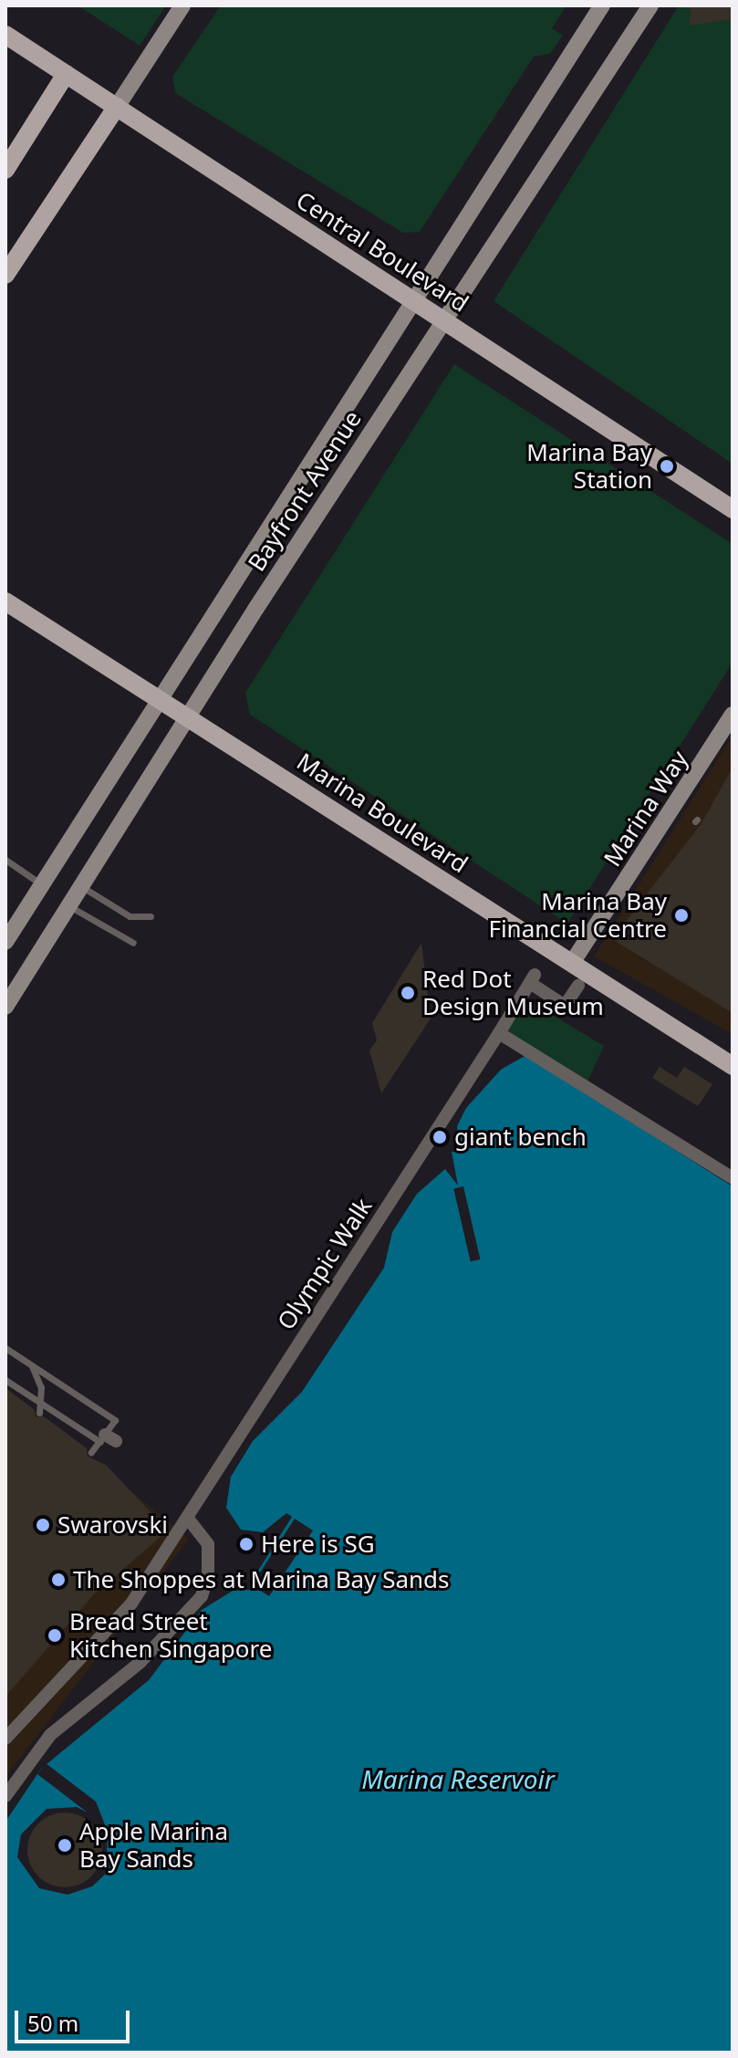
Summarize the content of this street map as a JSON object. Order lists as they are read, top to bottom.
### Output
{
  "streets": {
    "main road": [
      "Central Boulevard",
      "Bayfront Avenue",
      "Marina Way",
      "Marina Boulevard"
    ],
    "street": ["Olympic Walk"]
  },
  "crossings": [
    ["Central Boulevard", "Bayfront Avenue"],
    ["Bayfront Avenue", "Marina Boulevard"],
    ["Marina Way", "Marina Boulevard"]
  ],
  "water": ["Marina Reservoir"],
  "places": [
    "Marina Bay Station",
    "Marina Bay Financial Centre",
    "Red Dot Design Museum",
    "giant bench",
    "Swarovski",
    "Here is SG",
    "The Shoppes at Marina Bay Sands",
    "Bread Street Kitchen Singapore",
    "Apple Marina Bay Sands"
  ],
  "scale_bar": "50 m"
}
